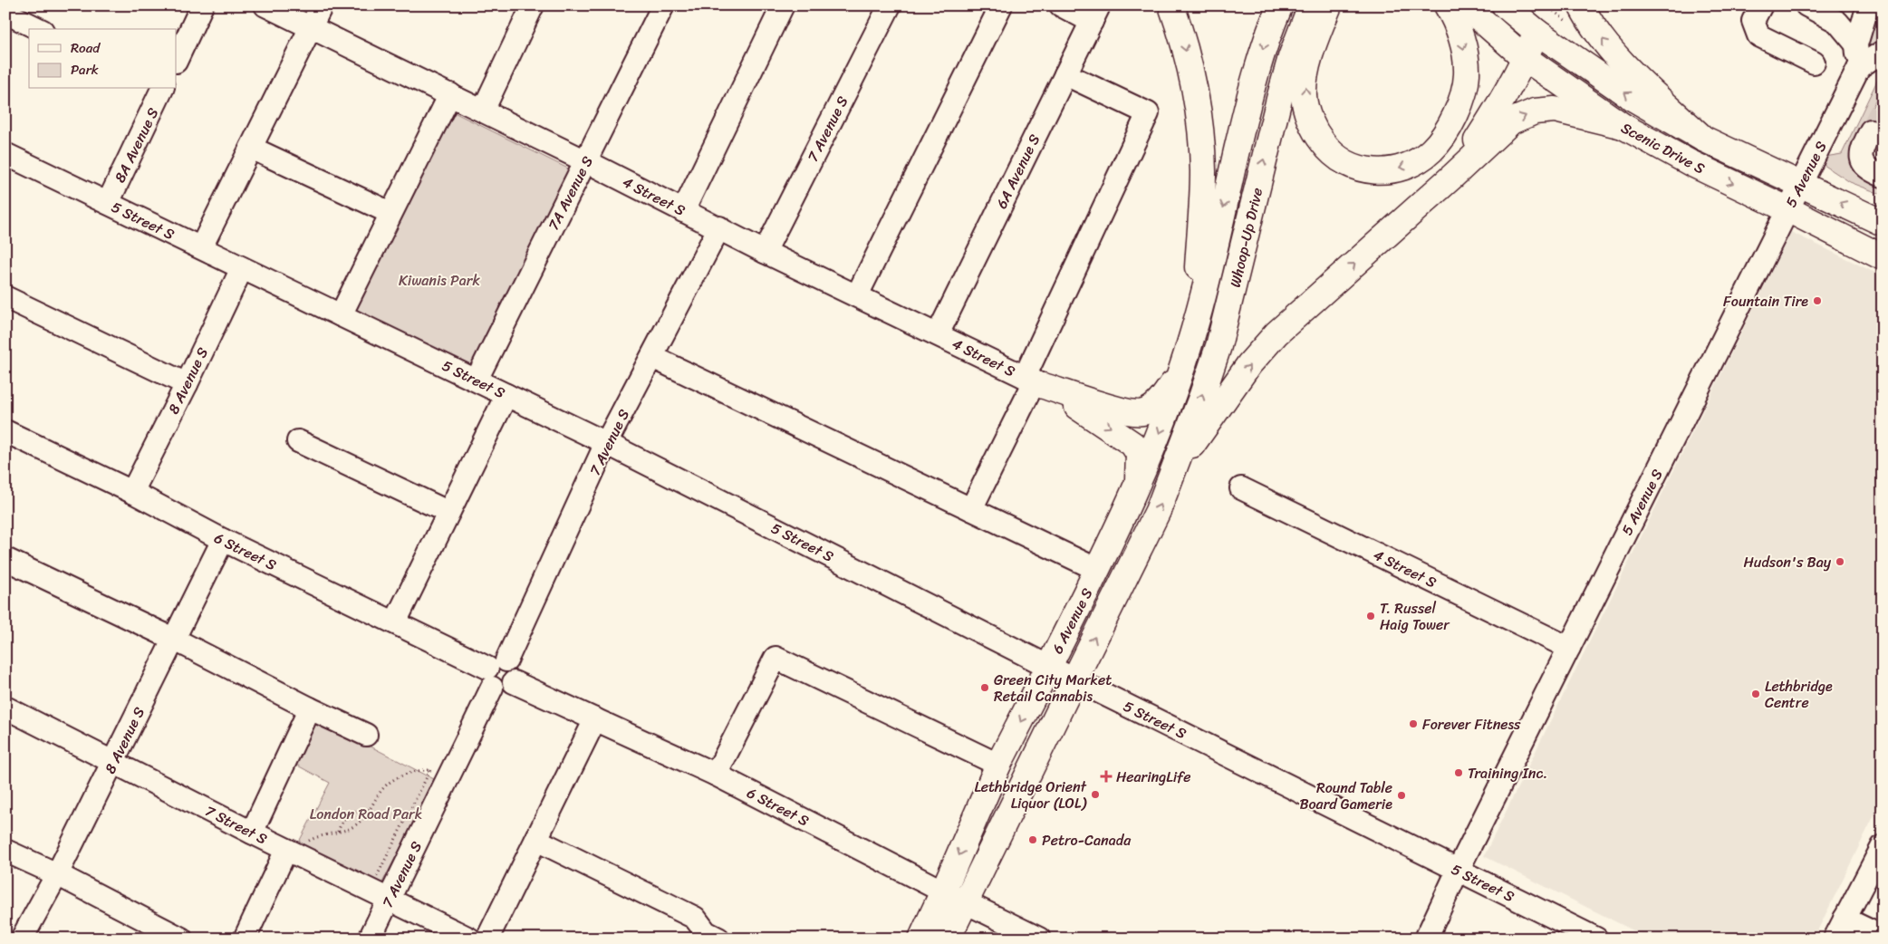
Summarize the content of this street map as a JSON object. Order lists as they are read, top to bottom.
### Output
{
  "streets": {
    "main road": ["Scenic Drive S", "Whoop-Up Drive", "6 Avenue S"],
    "street": [
      "7 Avenue S",
      "8A Avenue S",
      "6A Avenue S",
      "5 Avenue S",
      "7A Avenue S",
      "4 Street S",
      "5 Street S",
      "8 Avenue S",
      "6 Street S",
      "7 Street S"
    ]
  },
  "crossings": [
    ["7 Avenue S", "4 Street S"],
    ["7 Avenue S", "5 Street S"],
    ["7 Avenue S", "6 Street S"],
    ["7 Avenue S", "7 Street S"],
    ["8A Avenue S", "5 Street S"],
    ["Scenic Drive S", "5 Avenue S"],
    ["6A Avenue S", "4 Street S"],
    ["5 Avenue S", "4 Street S"],
    ["5 Avenue S", "5 Street S"],
    ["7A Avenue S", "4 Street S"],
    ["7A Avenue S", "5 Street S"],
    ["5 Street S", "8 Avenue S"],
    ["5 Street S", "6 Avenue S"],
    ["Whoop-Up Drive", "6 Avenue S"],
    ["8 Avenue S", "6 Street S"],
    ["8 Avenue S", "7 Street S"],
    ["6 Street S", "6 Avenue S"]
  ],
  "parks": ["Kiwanis Park", "London Road Park"],
  "places": {
    "other": [
      "Fountain Tire",
      "Hudson's Bay",
      "T. Russel Haig Tower",
      "Green City Market Retail Cannabis",
      "Lethbridge Centre",
      "Forever Fitness",
      "Training Inc.",
      "Lethbridge Orient Liquor (LOL)",
      "Round Table Board Gamerie",
      "Petro-Canada"
    ],
    "health": ["HearingLife"]
  },
  "legend": ["Road", "Park"]
}
